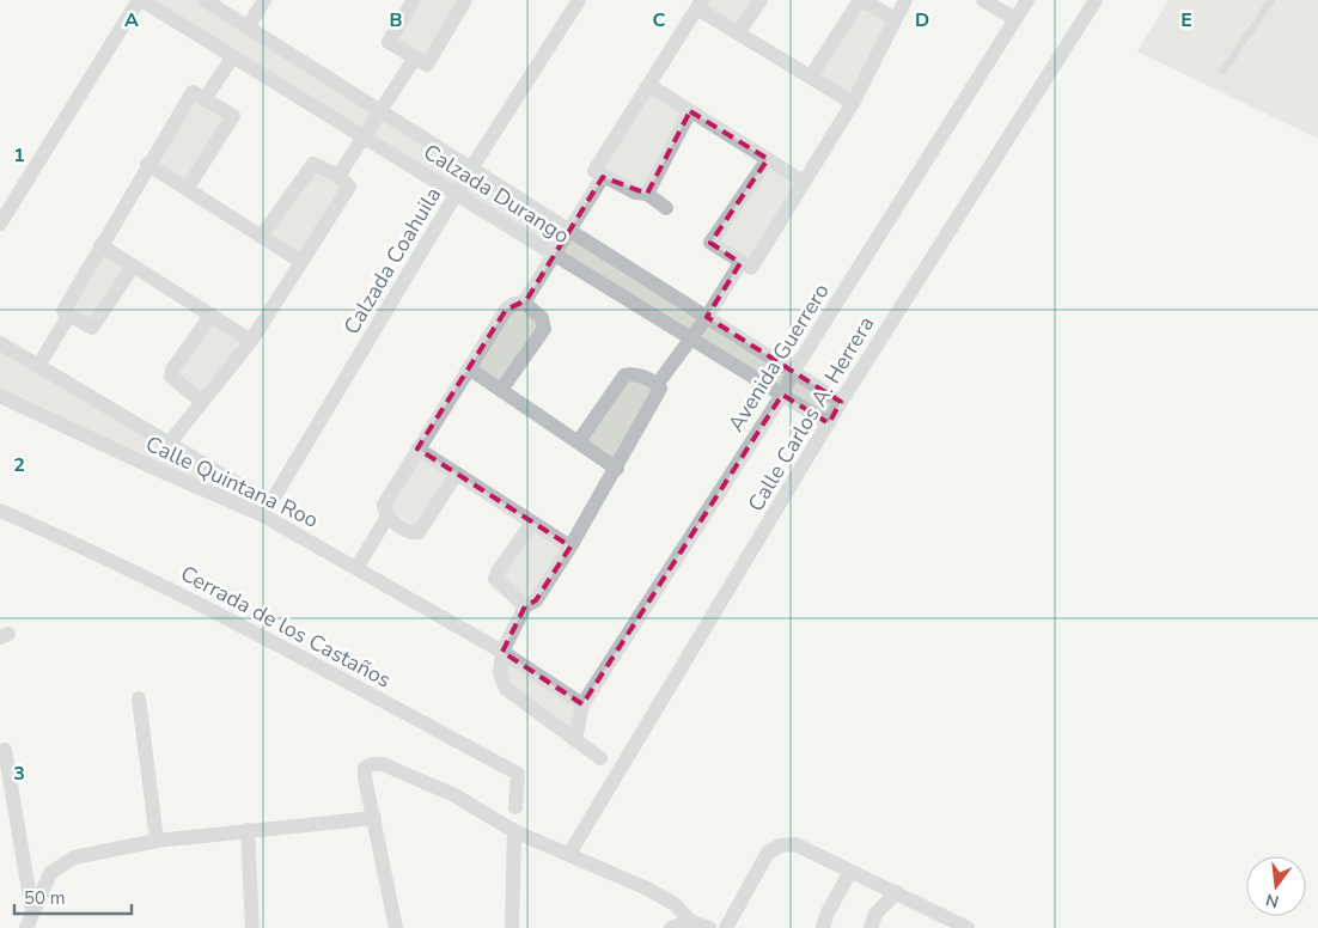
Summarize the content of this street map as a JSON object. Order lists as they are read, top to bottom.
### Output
{
  "streets": {
    "street": [
      "Calzada Durango",
      "Calzada Coahuila",
      "Avenida Guerrero",
      "Calle Carlos A. Herrera",
      "Calle Quintana Roo",
      "Cerrada de los Castaños"
    ]
  },
  "crossings": [
    ["Calzada Durango", "Calzada Coahuila"],
    ["Calzada Durango", "Avenida Guerrero"],
    ["Calzada Durango", "Calle Carlos A. Herrera"],
    ["Calzada Coahuila", "Calle Quintana Roo"],
    ["Avenida Guerrero", "Calle Quintana Roo"]
  ],
  "scale_bar": "50 m",
  "north": "bottom",
  "grid": {
    "columns": [
      "A",
      "B",
      "C",
      "D",
      "E"
    ],
    "rows": ["1", "2", "3"]
  }
}
